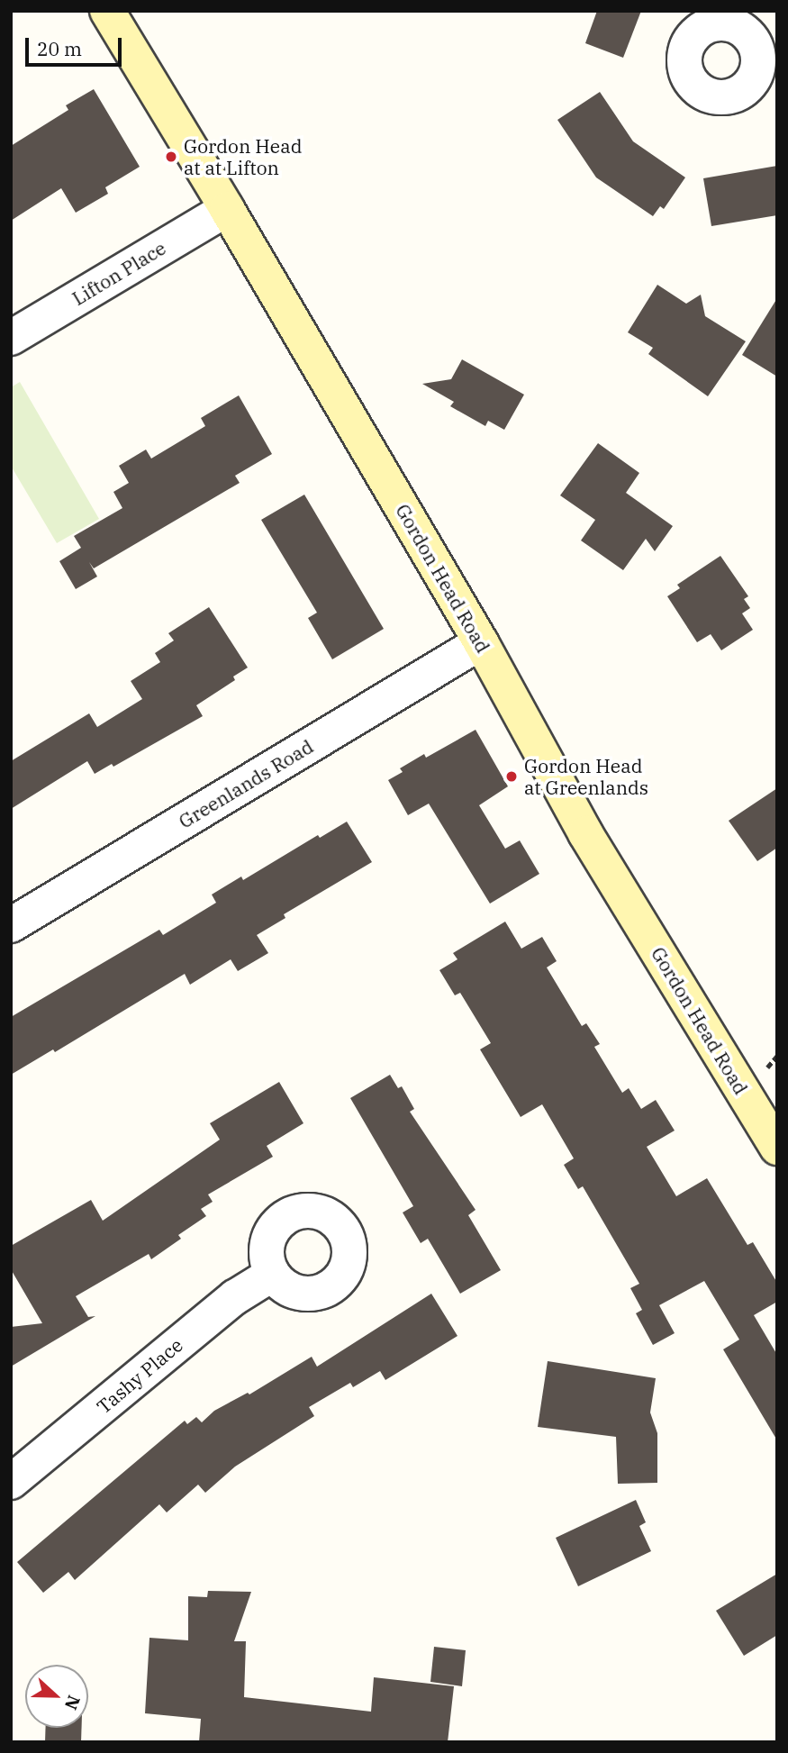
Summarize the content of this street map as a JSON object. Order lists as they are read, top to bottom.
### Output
{
  "streets": {
    "main road": ["Gordon Head Road"],
    "street": ["Lifton Place", "Greenlands Road", "Tashy Place"]
  },
  "crossings": [
    ["Lifton Place", "Gordon Head Road"],
    ["Gordon Head Road", "Greenlands Road"]
  ],
  "places": ["Gordon Head at at Lifton", "Gordon Head at Greenlands"],
  "scale_bar": "20 m",
  "north": "right"
}
